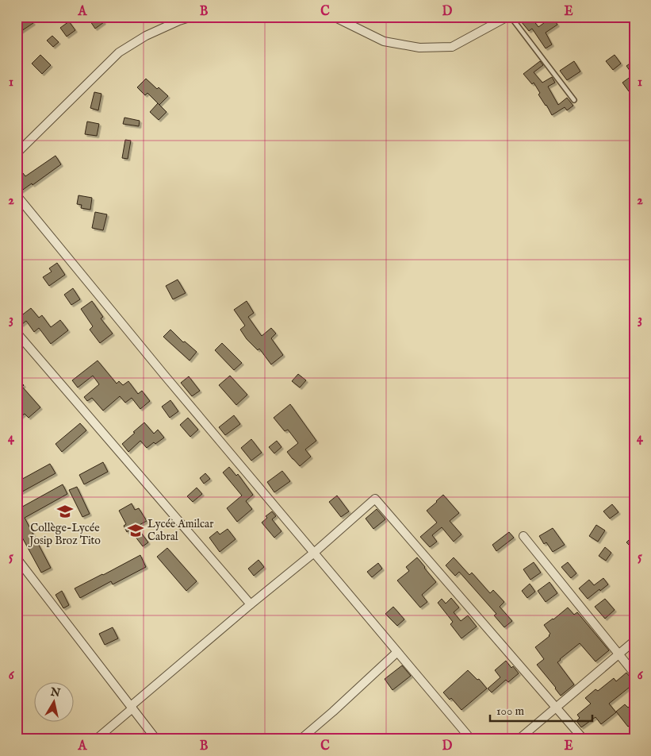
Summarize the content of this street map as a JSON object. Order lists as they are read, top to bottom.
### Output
{
  "places": {
    "school or university": ["Collège-Lycée Josip Broz Tito", "Lycée Amilcar Cabral"]
  },
  "scale_bar": "100 m",
  "north": "top",
  "grid": {
    "columns": [
      "A",
      "B",
      "C",
      "D",
      "E"
    ],
    "rows": [
      "1",
      "2",
      "3",
      "4",
      "5",
      "6"
    ]
  }
}
